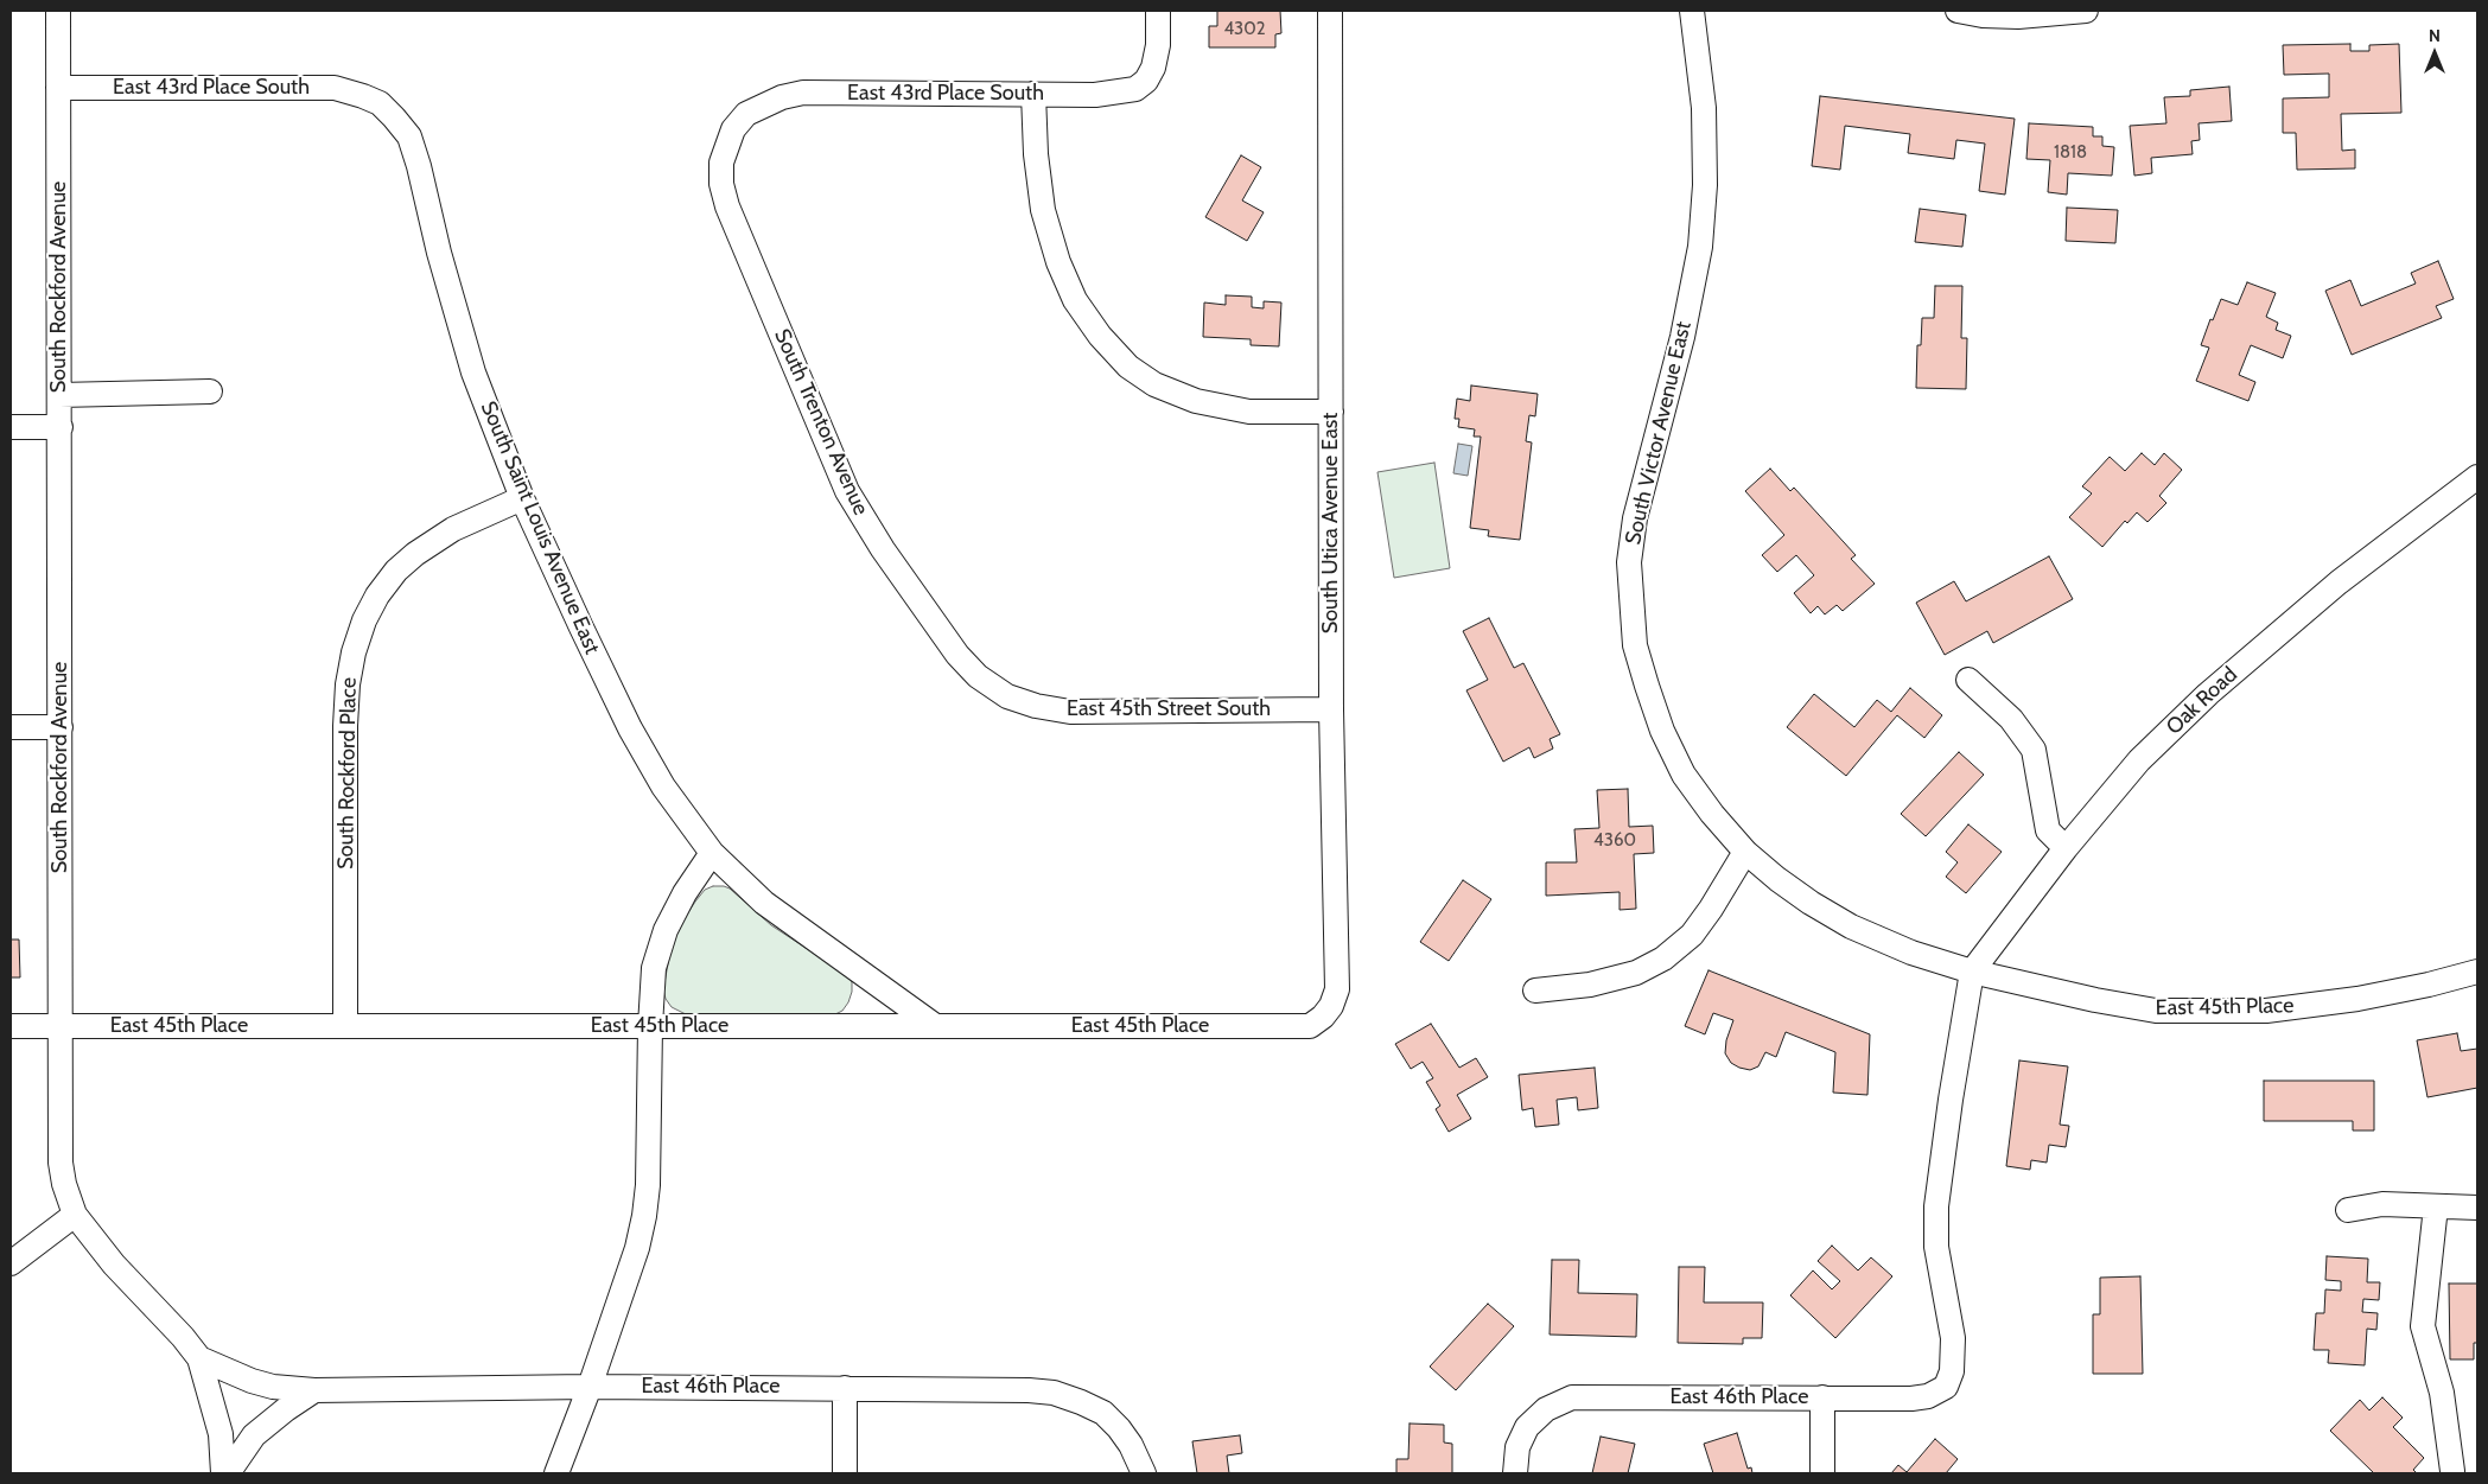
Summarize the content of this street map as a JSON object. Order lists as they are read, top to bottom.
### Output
{
  "streets": {
    "street": [
      "East 43rd Place South",
      "South Rockford Avenue",
      "South Trenton Avenue",
      "South Victor Avenue East",
      "South Utica Avenue East",
      "South Saint Louis Avenue East",
      "Oak Road",
      "East 45th Street South",
      "South Rockford Place",
      "East 45th Place",
      "East 46th Place"
    ]
  },
  "crossings": [
    ["East 43rd Place South", "South Rockford Avenue"],
    ["East 43rd Place South", "South Trenton Avenue"],
    ["East 43rd Place South", "South Saint Louis Avenue East"],
    ["South Rockford Avenue", "East 45th Place"],
    ["South Rockford Avenue", "East 46th Place"],
    ["South Trenton Avenue", "East 45th Street South"],
    ["South Victor Avenue East", "Oak Road"],
    ["South Victor Avenue East", "East 45th Place"],
    ["South Victor Avenue East", "East 46th Place"],
    ["South Utica Avenue East", "East 45th Street South"],
    ["South Utica Avenue East", "East 45th Place"],
    ["South Saint Louis Avenue East", "South Rockford Place"],
    ["South Saint Louis Avenue East", "East 45th Place"],
    ["Oak Road", "East 45th Place"],
    ["Oak Road", "East 46th Place"],
    ["South Rockford Place", "East 45th Place"],
    ["East 45th Place", "East 46th Place"]
  ],
  "house_numbers": ["4302", "1818", "4360"],
  "north": "top"
}
